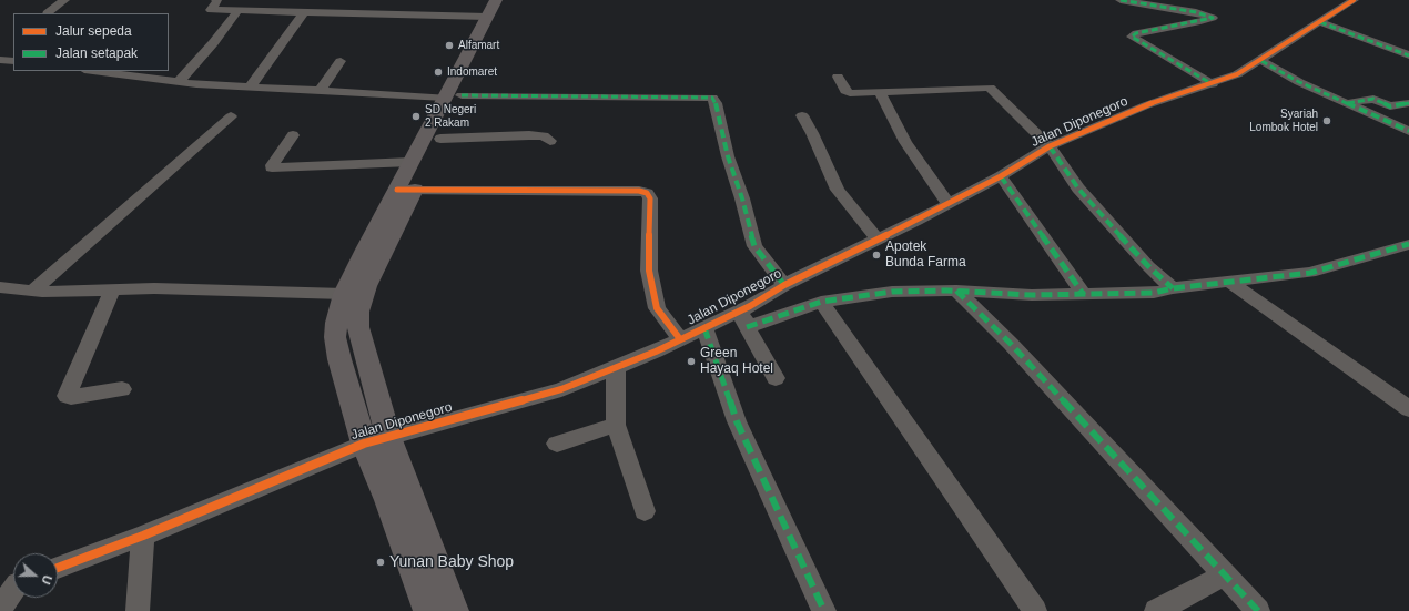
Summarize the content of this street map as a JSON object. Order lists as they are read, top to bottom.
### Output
{
  "streets": {
    "street": ["Jalan Diponegoro"]
  },
  "places": [
    "Alfamart",
    "Indomaret",
    "SD Negeri 2 Rakam",
    "Syariah Lombok Hotel",
    "Apotek Bunda Farma",
    "Green Hayaq Hotel",
    "Yunan Baby Shop"
  ],
  "legend": ["Jalur sepeda", "Jalan setapak"],
  "north": "right"
}
